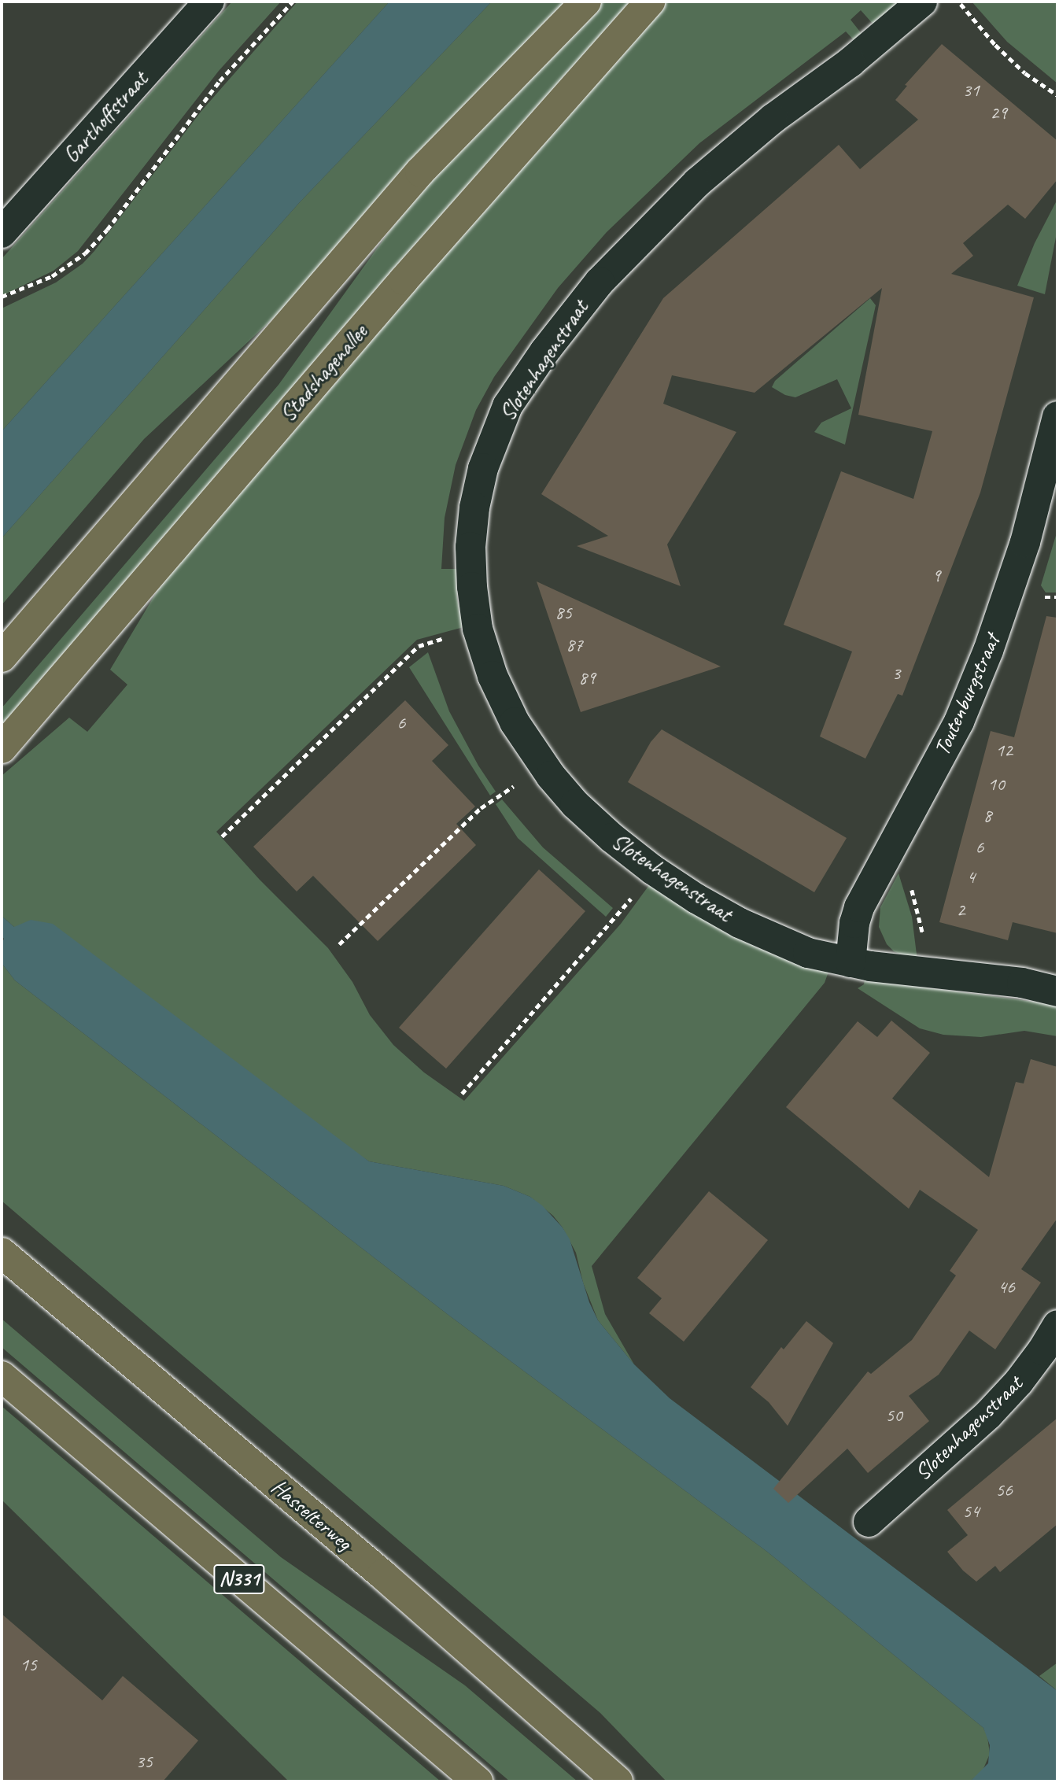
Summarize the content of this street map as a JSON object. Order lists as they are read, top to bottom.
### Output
{
  "streets": {
    "main road": ["Stadshagenallee", "Hasselterweg", "N331"],
    "street": ["Garthoffstraat", "Slotenhagenstraat", "Toutenburgstraat"]
  },
  "crossings": [
    ["Slotenhagenstraat", "Toutenburgstraat"]
  ],
  "house_numbers": [
    "31",
    "29",
    "9",
    "85",
    "87",
    "3",
    "89",
    "6",
    "12",
    "10",
    "8",
    "6",
    "4",
    "2",
    "46",
    "50",
    "56",
    "54",
    "15",
    "35"
  ]
}
